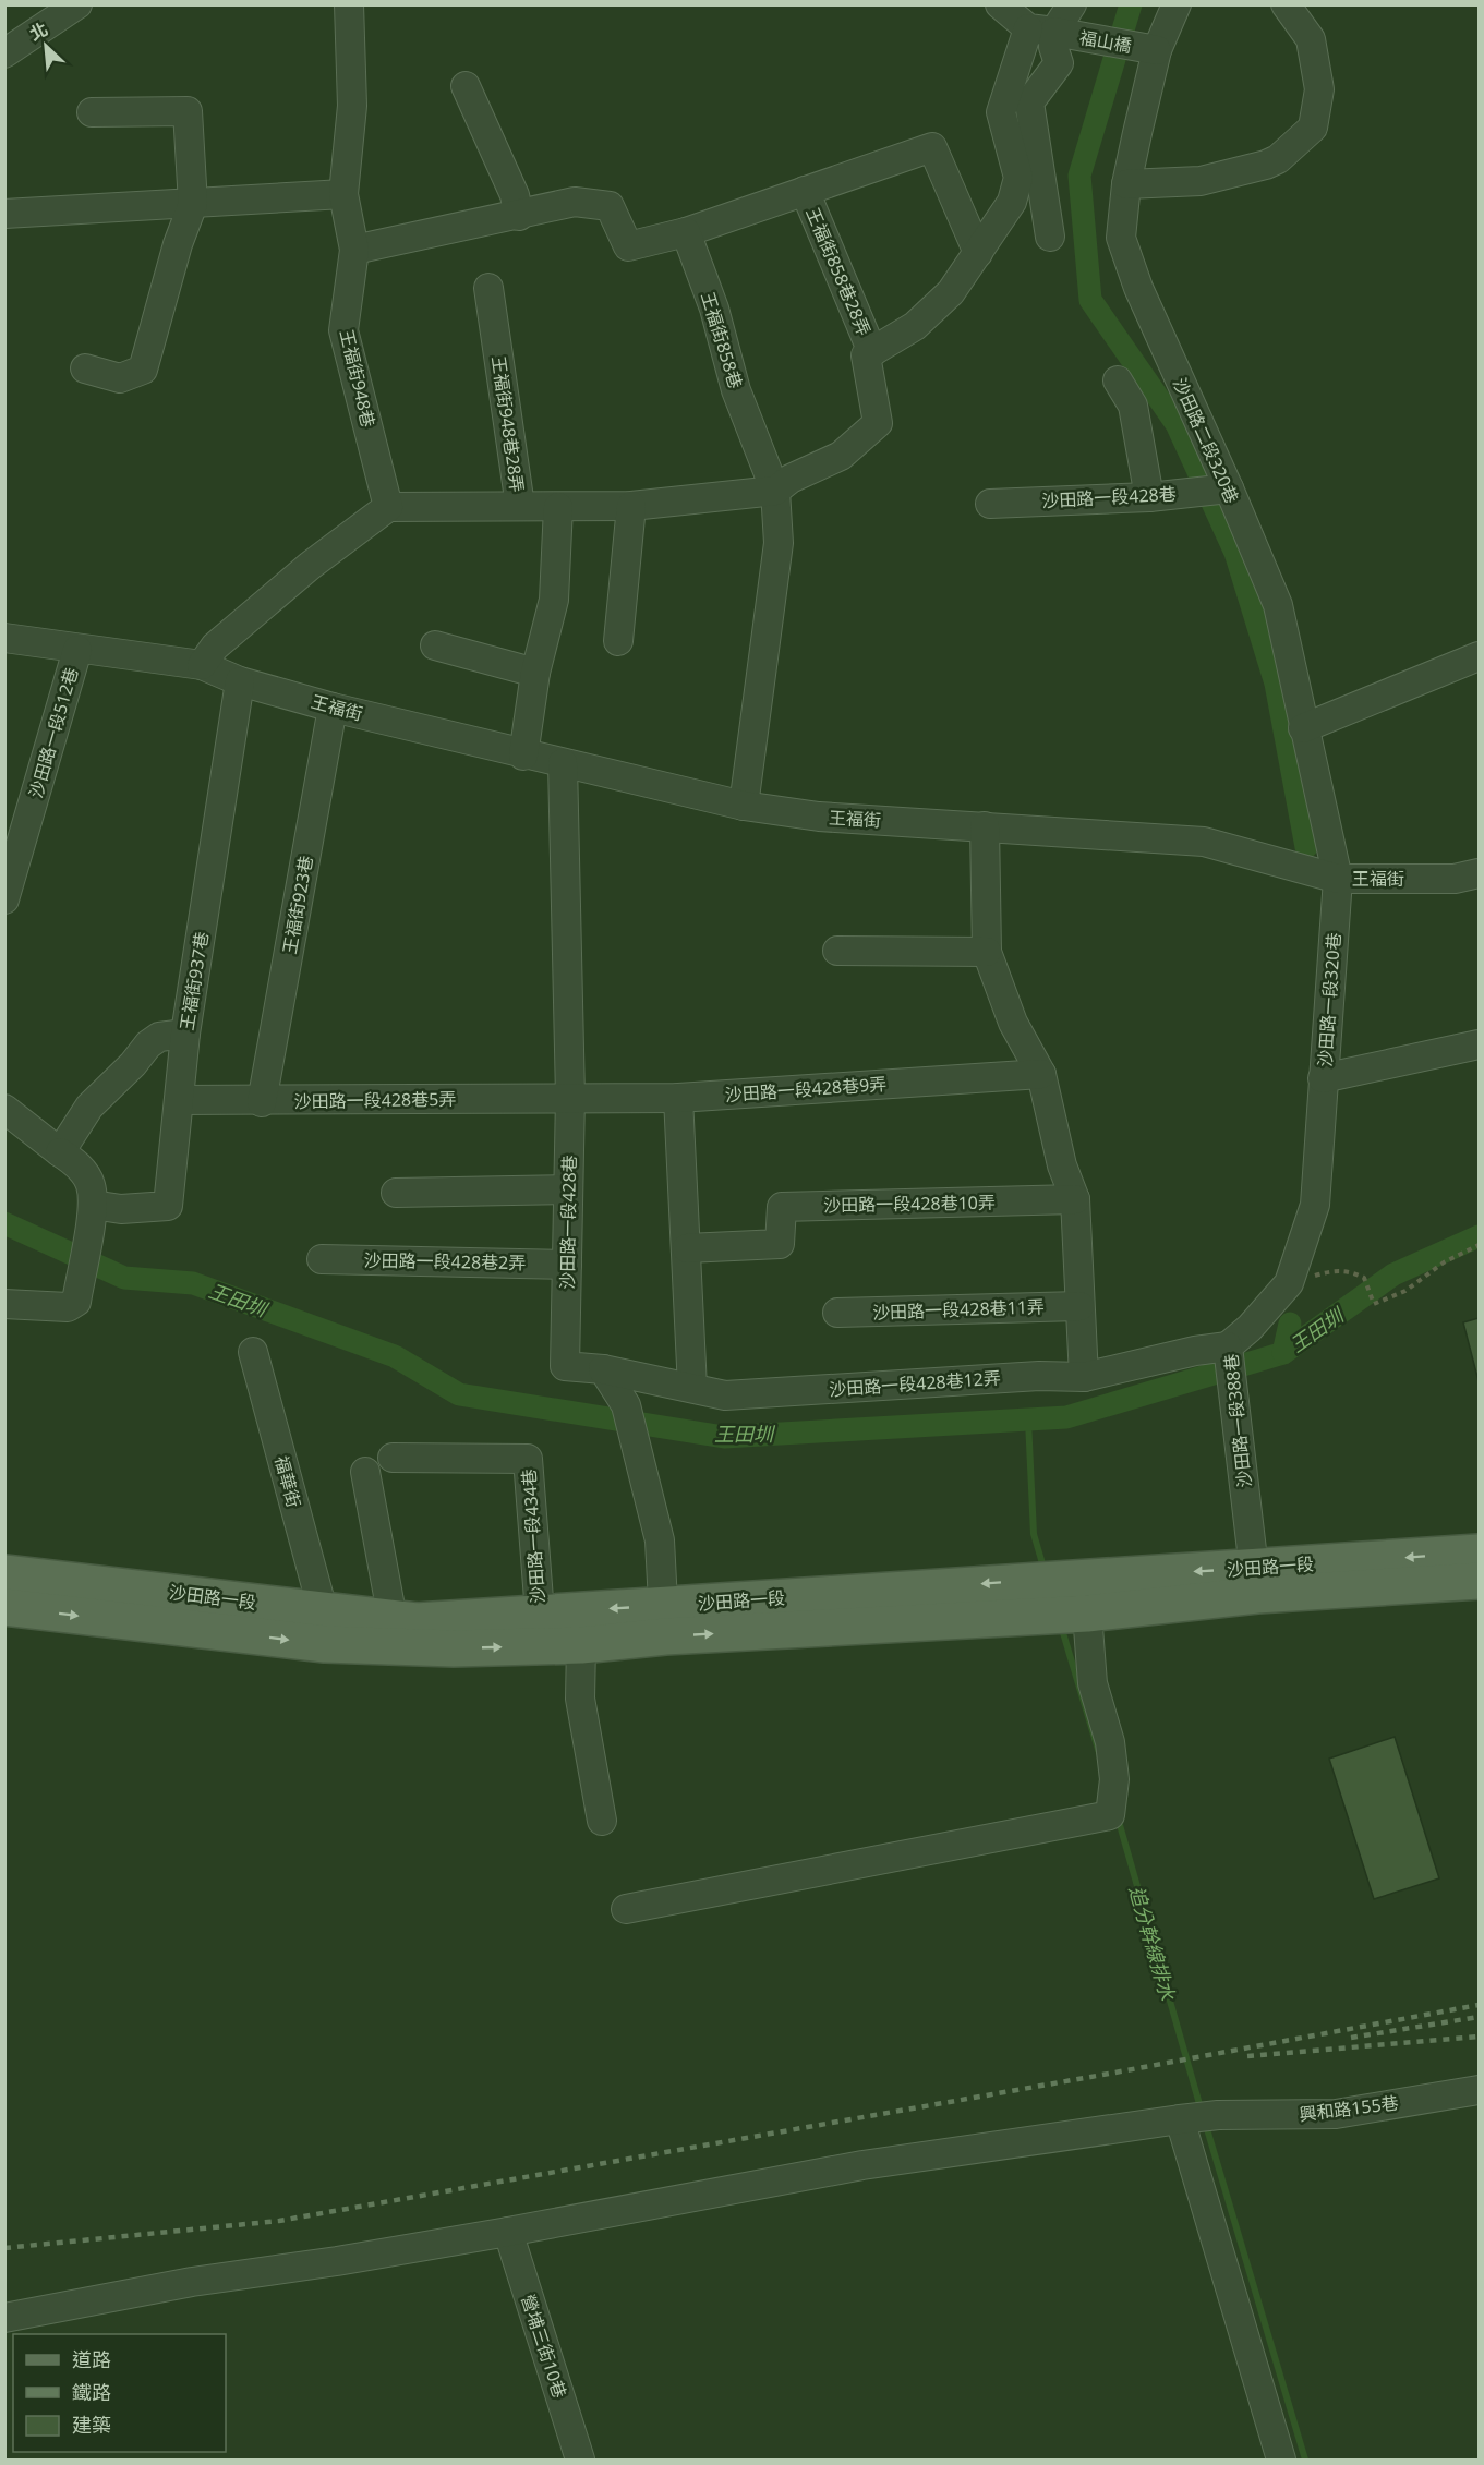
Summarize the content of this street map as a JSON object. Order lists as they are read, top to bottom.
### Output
{
  "streets": {
    "main road": ["沙田路一段"],
    "street": [
      "福山橋",
      "王福街858巷28弄",
      "王福街858巷",
      "王福街948巷",
      "王福街948巷28弄",
      "沙田路二段320巷",
      "沙田路一段428巷",
      "王福街",
      "沙田路一段512巷",
      "王福街923巷",
      "王福街937巷",
      "沙田路一段320巷",
      "沙田路一段428巷9弄",
      "沙田路一段428巷5弄",
      "沙田路一段428巷10弄",
      "沙田路一段428巷2弄",
      "沙田路一段428巷11弄",
      "沙田路一段428巷12弄",
      "沙田路一段388巷",
      "福華街",
      "沙田路一段434巷",
      "興和路155巷",
      "營埔三街10巷"
    ]
  },
  "crossings": [
    ["福山橋", "王福街858巷28弄"],
    ["福山橋", "沙田路二段320巷"],
    ["王福街858巷28弄", "王福街858巷"],
    ["王福街858巷", "王福街"],
    ["王福街948巷", "王福街948巷28弄"],
    ["沙田路二段320巷", "沙田路一段428巷"],
    ["沙田路二段320巷", "王福街"],
    ["沙田路二段320巷", "沙田路一段320巷"],
    ["沙田路一段428巷", "王福街"],
    ["沙田路一段428巷", "沙田路一段428巷9弄"],
    ["沙田路一段428巷", "沙田路一段428巷5弄"],
    ["沙田路一段428巷", "沙田路一段428巷2弄"],
    ["沙田路一段428巷", "沙田路一段428巷12弄"],
    ["王福街", "沙田路一段512巷"],
    ["王福街", "王福街923巷"],
    ["王福街", "王福街937巷"],
    ["王福街", "沙田路一段320巷"],
    ["沙田路一段512巷", "王福街937巷"],
    ["王福街923巷", "沙田路一段428巷5弄"],
    ["王福街937巷", "沙田路一段428巷5弄"],
    ["沙田路一段320巷", "沙田路一段388巷"],
    ["沙田路一段428巷9弄", "沙田路一段428巷5弄"],
    ["沙田路一段428巷12弄", "沙田路一段388巷"],
    ["沙田路一段388巷", "沙田路一段"],
    ["福華街", "沙田路一段"],
    ["沙田路一段434巷", "沙田路一段"],
    ["興和路155巷", "營埔三街10巷"]
  ],
  "water": ["王田圳", "追分幹線排水"],
  "legend": ["道路", "鐵路", "建築"],
  "north": "top left"
}
